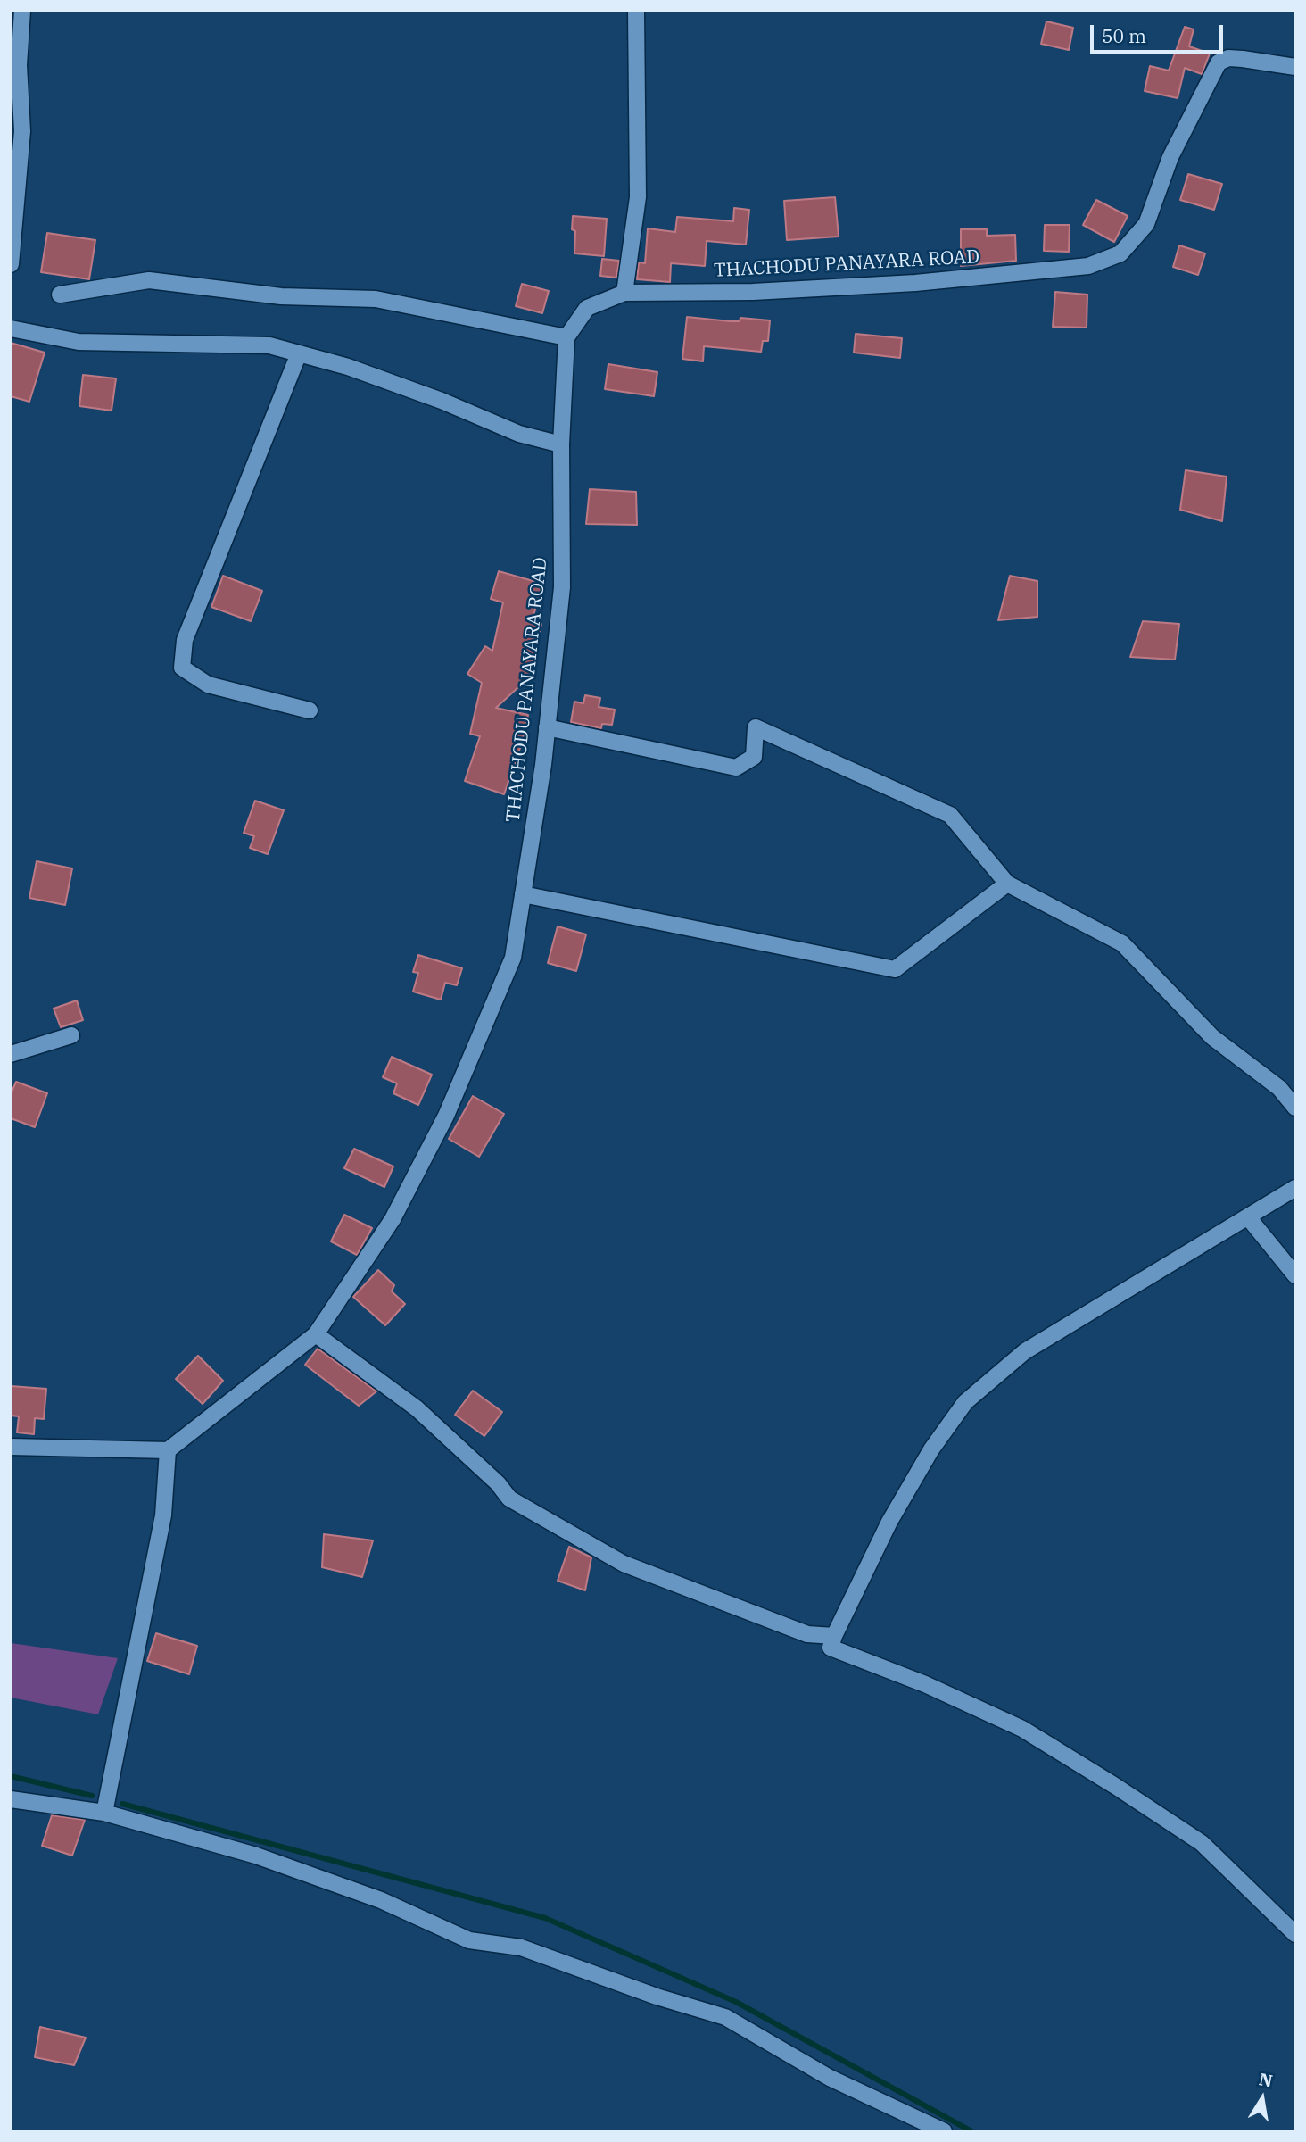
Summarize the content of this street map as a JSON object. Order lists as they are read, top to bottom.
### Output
{
  "streets": {
    "street": ["THACHODU PANAYARA ROAD"]
  },
  "scale_bar": "50 m",
  "north": "top"
}
